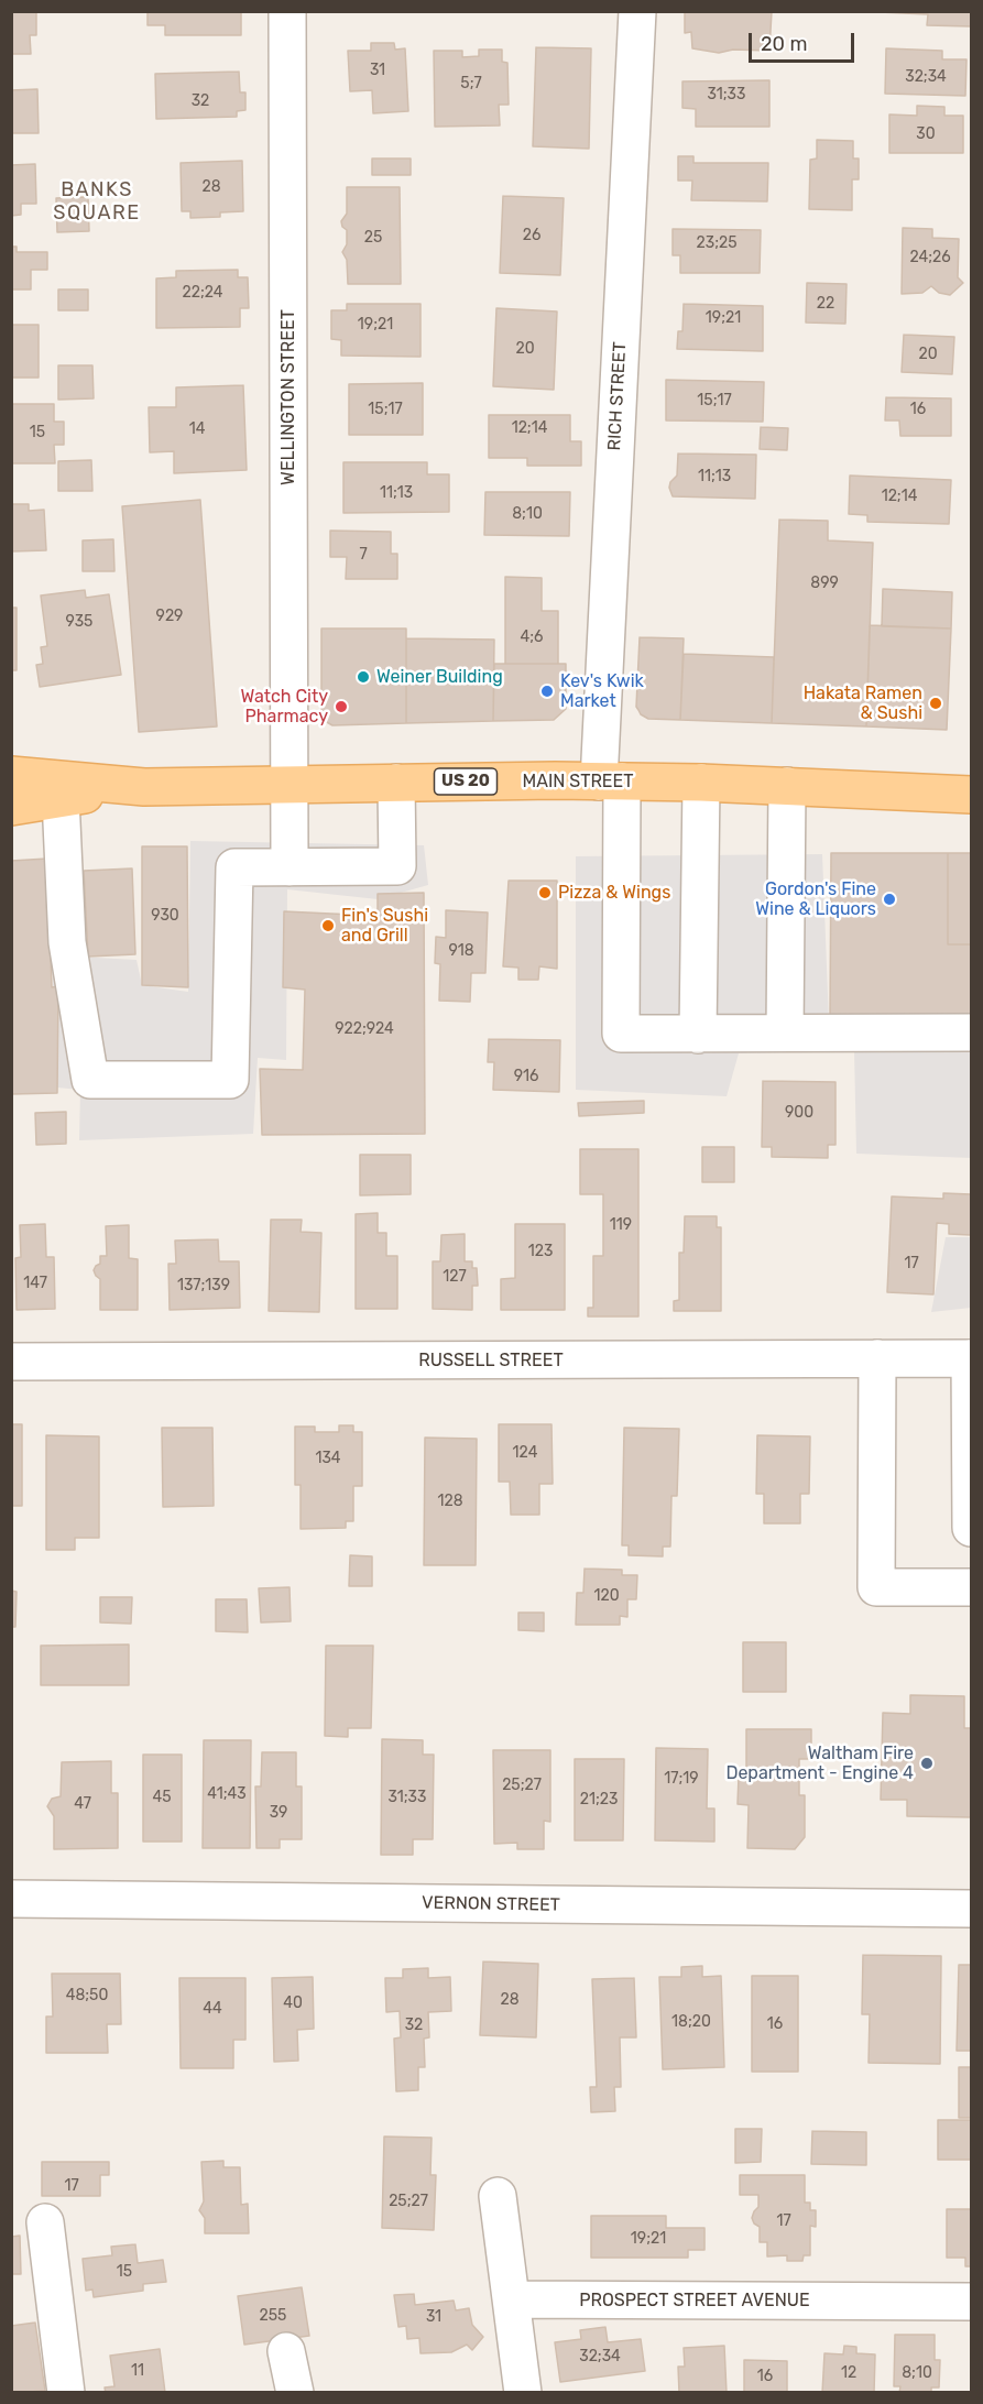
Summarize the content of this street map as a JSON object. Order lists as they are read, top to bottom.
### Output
{
  "streets": {
    "main road": ["US 20", "MAIN STREET"],
    "street": [
      "RICH STREET",
      "WELLINGTON STREET",
      "RUSSELL STREET",
      "VERNON STREET",
      "PROSPECT STREET AVENUE"
    ]
  },
  "crossings": [
    ["RICH STREET", "MAIN STREET"],
    ["WELLINGTON STREET", "MAIN STREET"]
  ],
  "districts": ["BANKS SQUARE"],
  "places": [
    "Weiner Building",
    "Kev's Kwik Market",
    "Hakata Ramen & Sushi",
    "Watch City Pharmacy",
    "Pizza & Wings",
    "Gordon's Fine Wine & Liquors",
    "Fin's Sushi and Grill",
    "Waltham Fire Department - Engine 4"
  ],
  "house_numbers": [
    "31",
    "32;34",
    "5;7",
    "31;33",
    "32",
    "30",
    "28",
    "26",
    "25",
    "23;25",
    "24;26",
    "22;24",
    "22",
    "19;21",
    "19;21",
    "20",
    "20",
    "15;17",
    "15;17",
    "16",
    "12;14",
    "14",
    "15",
    "11;13",
    "11;13",
    "12;14",
    "8;10",
    "7",
    "899",
    "929",
    "935",
    "4;6",
    "930",
    "918",
    "922;924",
    "916",
    "900",
    "119",
    "123",
    "17",
    "127",
    "147",
    "137;139",
    "124",
    "134",
    "128",
    "120",
    "17;19",
    "25;27",
    "41;43",
    "45",
    "31;33",
    "21;23",
    "47",
    "39",
    "48;50",
    "28",
    "40",
    "44",
    "18;20",
    "16",
    "32",
    "17",
    "25;27",
    "17",
    "19;21",
    "15",
    "255",
    "31",
    "32;34",
    "11",
    "12",
    "8;10",
    "16"
  ],
  "scale_bar": "20 m"
}
